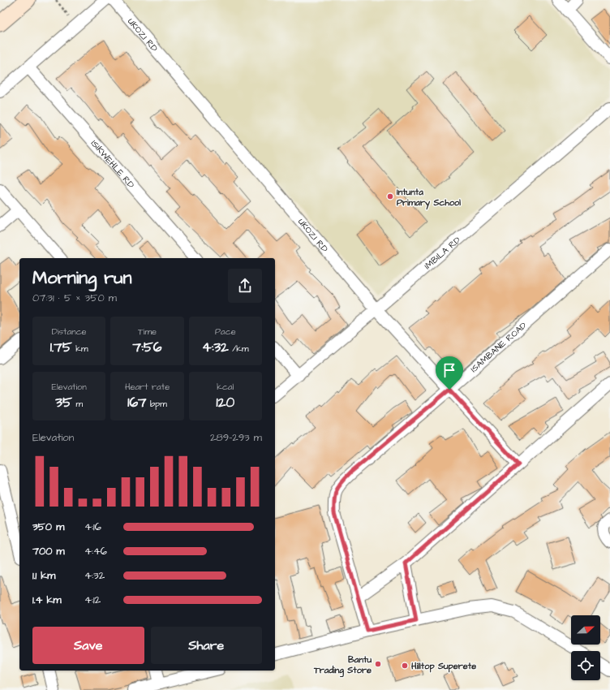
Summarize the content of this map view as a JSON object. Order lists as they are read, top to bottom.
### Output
{
  "streets": {
    "street": [
      "UKOZI RD",
      "ISIKWEHLE RD",
      "IMBILA RD",
      "ISAMBANE ROAD"
    ]
  },
  "crossings": [
    ["UKOZI RD", "IMBILA RD"],
    ["UKOZI RD", "ISAMBANE ROAD"]
  ],
  "places": ["Intunta Primary School", "Bantu Trading Store", "Hilltop Superete"],
  "north": "right",
  "page": {
    "heading": ["Morning run", "07:31 · 5 × 350 m"],
    "stats": [
      ["Distance", "1.75 km"],
      ["Time", "7:56"],
      ["Pace", "4:32 /km"],
      ["Elevation", "35 m"],
      ["Heart rate", "167 bpm"],
      ["kcal", "120"]
    ],
    "chart": ["Elevation", "289–293 m"],
    "list": [
      {
        "name": "350 m",
        "note": "4:16"
      },
      {
        "name": "700 m",
        "note": "4:46"
      },
      {
        "name": "1.1 km",
        "note": "4:32"
      },
      {
        "name": "1.4 km",
        "note": "4:12"
      }
    ],
    "buttons": ["Save", "Share"]
  }
}
